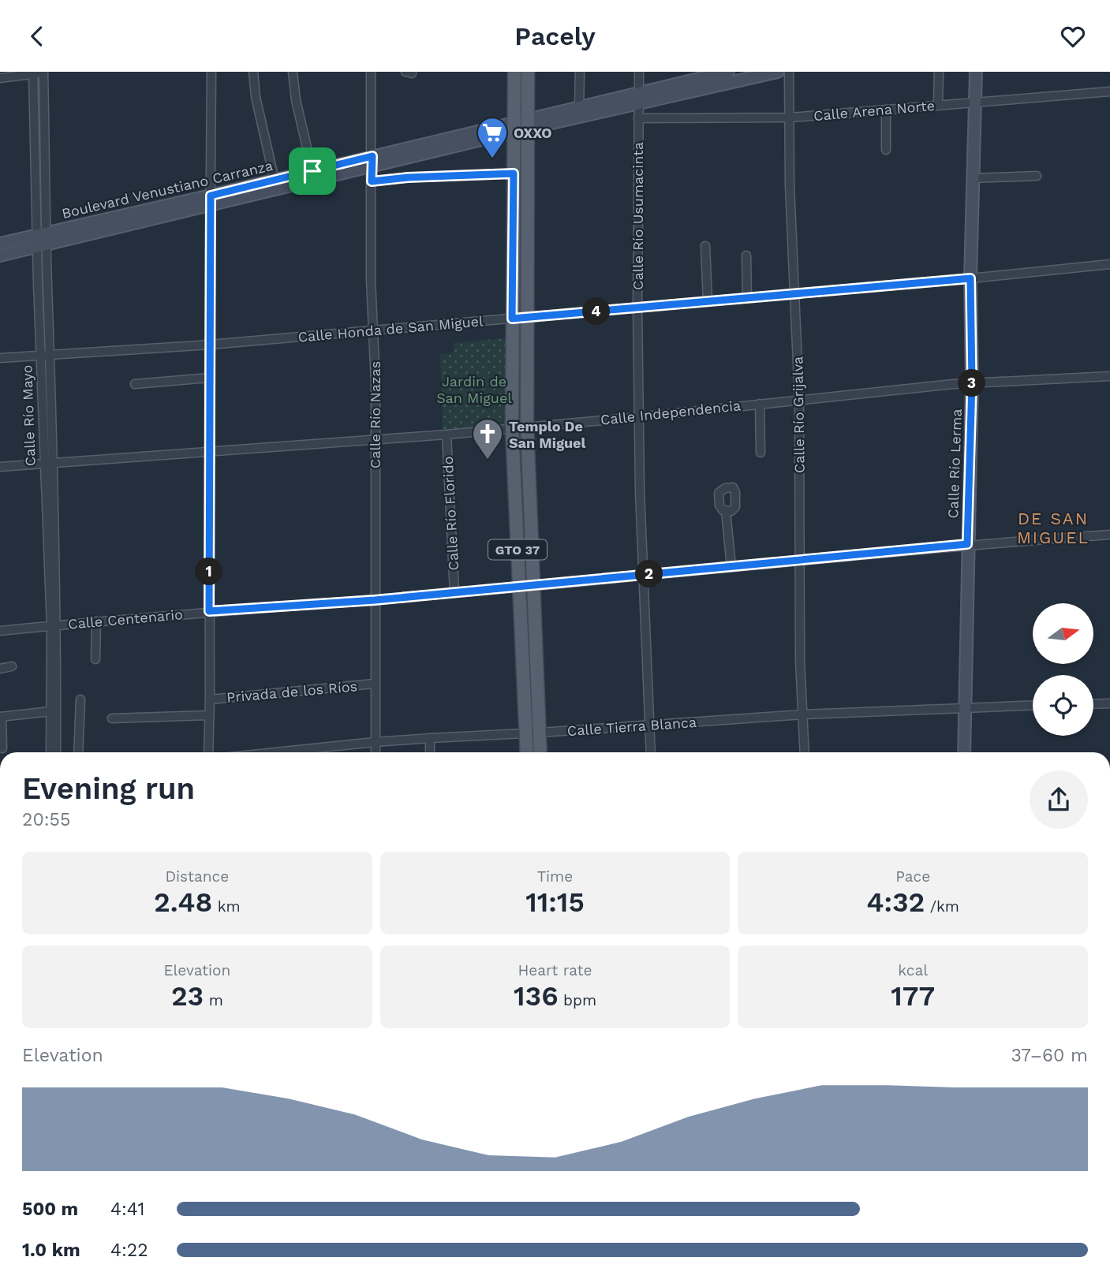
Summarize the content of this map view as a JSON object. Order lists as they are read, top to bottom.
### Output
{
  "streets": {
    "main road": ["Boulevard Venustiano Carranza", "Calle Río Lerma", "GTO 37"],
    "street": [
      "Calle Arena Norte",
      "Calle Río Usumacinta",
      "Calle Honda de San Miguel",
      "Calle Independencia",
      "Calle Río Nazas",
      "Calle Río Grijalva",
      "Calle Río Mayo",
      "Calle Río Florido",
      "Calle Centenario",
      "Privada de los Ríos",
      "Calle Tierra Blanca"
    ]
  },
  "crossings": [
    ["Calle Arena Norte", "Calle Río Usumacinta"],
    ["Calle Arena Norte", "Calle Río Grijalva"],
    ["Calle Arena Norte", "Calle Río Lerma"],
    ["Boulevard Venustiano Carranza", "Calle Río Usumacinta"],
    ["Boulevard Venustiano Carranza", "Calle Río Nazas"],
    ["Boulevard Venustiano Carranza", "Calle Río Mayo"],
    ["Boulevard Venustiano Carranza", "GTO 37"],
    ["Calle Río Usumacinta", "Calle Honda de San Miguel"],
    ["Calle Río Usumacinta", "Calle Independencia"],
    ["Calle Río Usumacinta", "Calle Centenario"],
    ["Calle Río Usumacinta", "Calle Tierra Blanca"],
    ["Calle Honda de San Miguel", "Calle Río Nazas"],
    ["Calle Honda de San Miguel", "Calle Río Grijalva"],
    ["Calle Honda de San Miguel", "Calle Río Mayo"],
    ["Calle Honda de San Miguel", "Calle Río Lerma"],
    ["Calle Honda de San Miguel", "GTO 37"],
    ["Calle Independencia", "Calle Río Nazas"],
    ["Calle Independencia", "Calle Río Grijalva"],
    ["Calle Independencia", "Calle Río Mayo"],
    ["Calle Independencia", "Calle Río Lerma"],
    ["Calle Independencia", "Calle Río Florido"],
    ["Calle Independencia", "GTO 37"],
    ["Calle Río Nazas", "Calle Centenario"],
    ["Calle Río Nazas", "Privada de los Ríos"],
    ["Calle Río Nazas", "Calle Tierra Blanca"],
    ["Calle Río Grijalva", "Calle Centenario"],
    ["Calle Río Grijalva", "Calle Tierra Blanca"],
    ["Calle Río Mayo", "Calle Centenario"],
    ["Calle Río Lerma", "Calle Centenario"],
    ["Calle Río Lerma", "Calle Tierra Blanca"],
    ["Calle Río Florido", "Calle Centenario"],
    ["GTO 37", "Calle Centenario"],
    ["GTO 37", "Calle Tierra Blanca"]
  ],
  "districts": ["DE SAN MIGUEL"],
  "parks": ["Jardin de San Miguel"],
  "places": {
    "supermarket": ["OXXO"],
    "church": ["Templo De San Miguel"]
  },
  "north": "right",
  "page": {
    "header": "Pacely",
    "pins": [
      "4",
      "3",
      "1",
      "2"
    ],
    "heading": ["Evening run", "20:55"],
    "stats": [
      ["Distance", "2.48 km"],
      ["Time", "11:15"],
      ["Pace", "4:32 /km"],
      ["Elevation", "23 m"],
      ["Heart rate", "136 bpm"],
      ["kcal", "177"]
    ],
    "chart": ["Elevation", "37–60 m"],
    "list": [
      {
        "name": "500 m",
        "note": "4:41"
      },
      {
        "name": "1.0 km",
        "note": "4:22"
      }
    ]
  }
}
